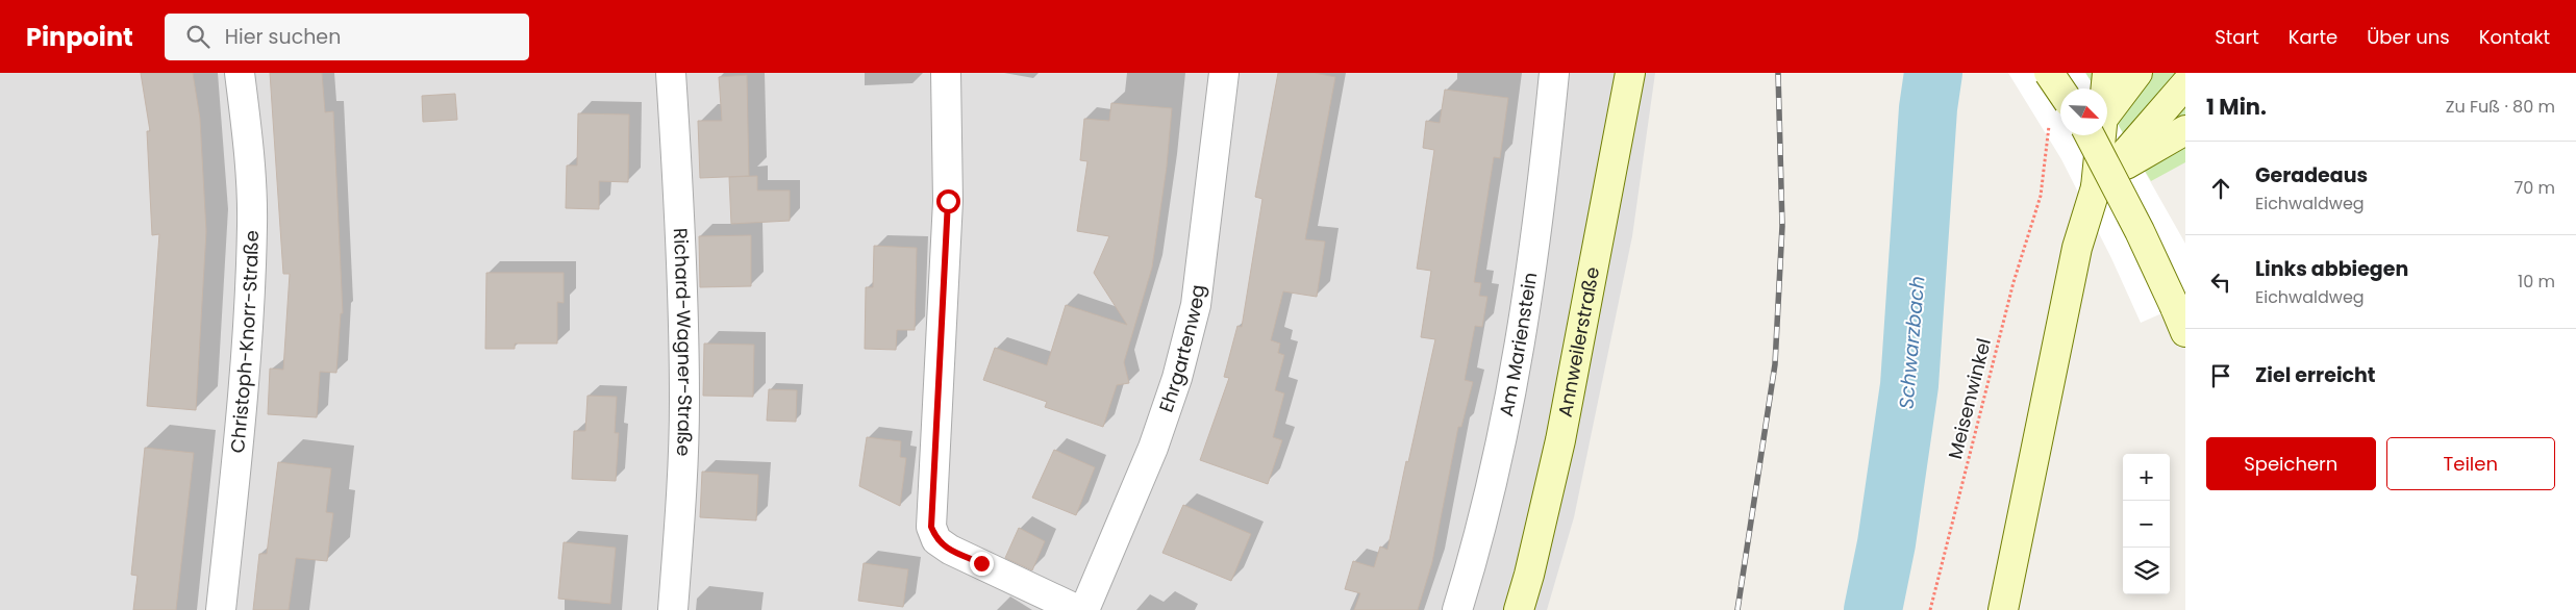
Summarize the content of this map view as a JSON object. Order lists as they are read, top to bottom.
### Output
{
  "streets": {
    "main road": ["Annweilerstraße"],
    "street": [
      "Christoph-Knorr-Straße",
      "Richard-Wagner-Straße",
      "Am Marienstein",
      "Ehrgartenweg"
    ],
    "path": ["Meisenwinkel"]
  },
  "water": ["Schwarzbach"],
  "north": "bottom right",
  "page": {
    "header": "Pinpoint",
    "search": "Hier suchen",
    "nav": [
      "Start",
      "Karte",
      "Über uns",
      "Kontakt"
    ],
    "heading": ["1 Min.", "Zu Fuß · 80 m"],
    "list": [
      ["Geradeaus", "Eichwaldweg", "70 m"],
      ["Links abbiegen", "Eichwaldweg", "10 m"],
      "Ziel erreicht"
    ],
    "buttons": ["Speichern", "Teilen"],
    "map_buttons": ["+", "−"]
  }
}
